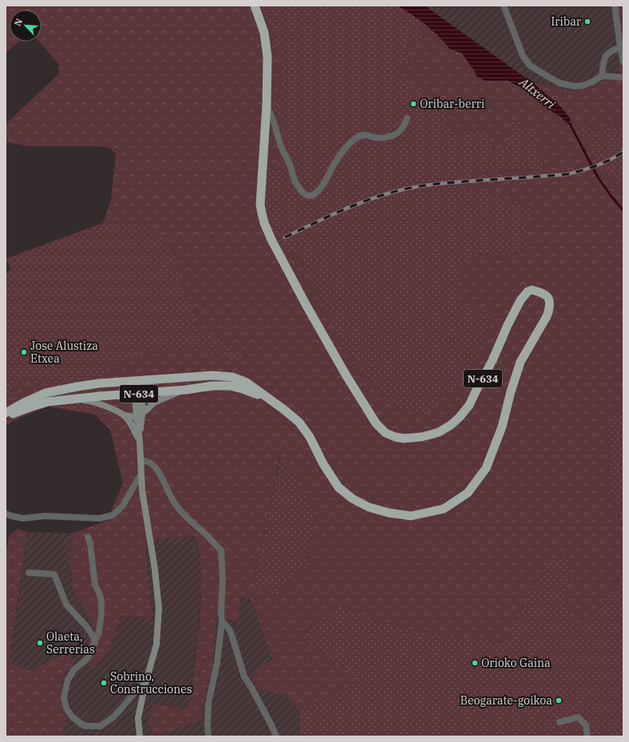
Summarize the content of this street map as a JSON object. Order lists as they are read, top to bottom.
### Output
{
  "streets": {
    "highway": ["N-634"]
  },
  "water": ["Altxerri"],
  "places": [
    "Iribar",
    "Oribar-berri",
    "Jose Alustiza Etxea",
    "Olaeta, Serrerias",
    "Orioko Gaina",
    "Sobrino, Construcciones",
    "Beogarate-goikoa"
  ],
  "north": "top left"
}
